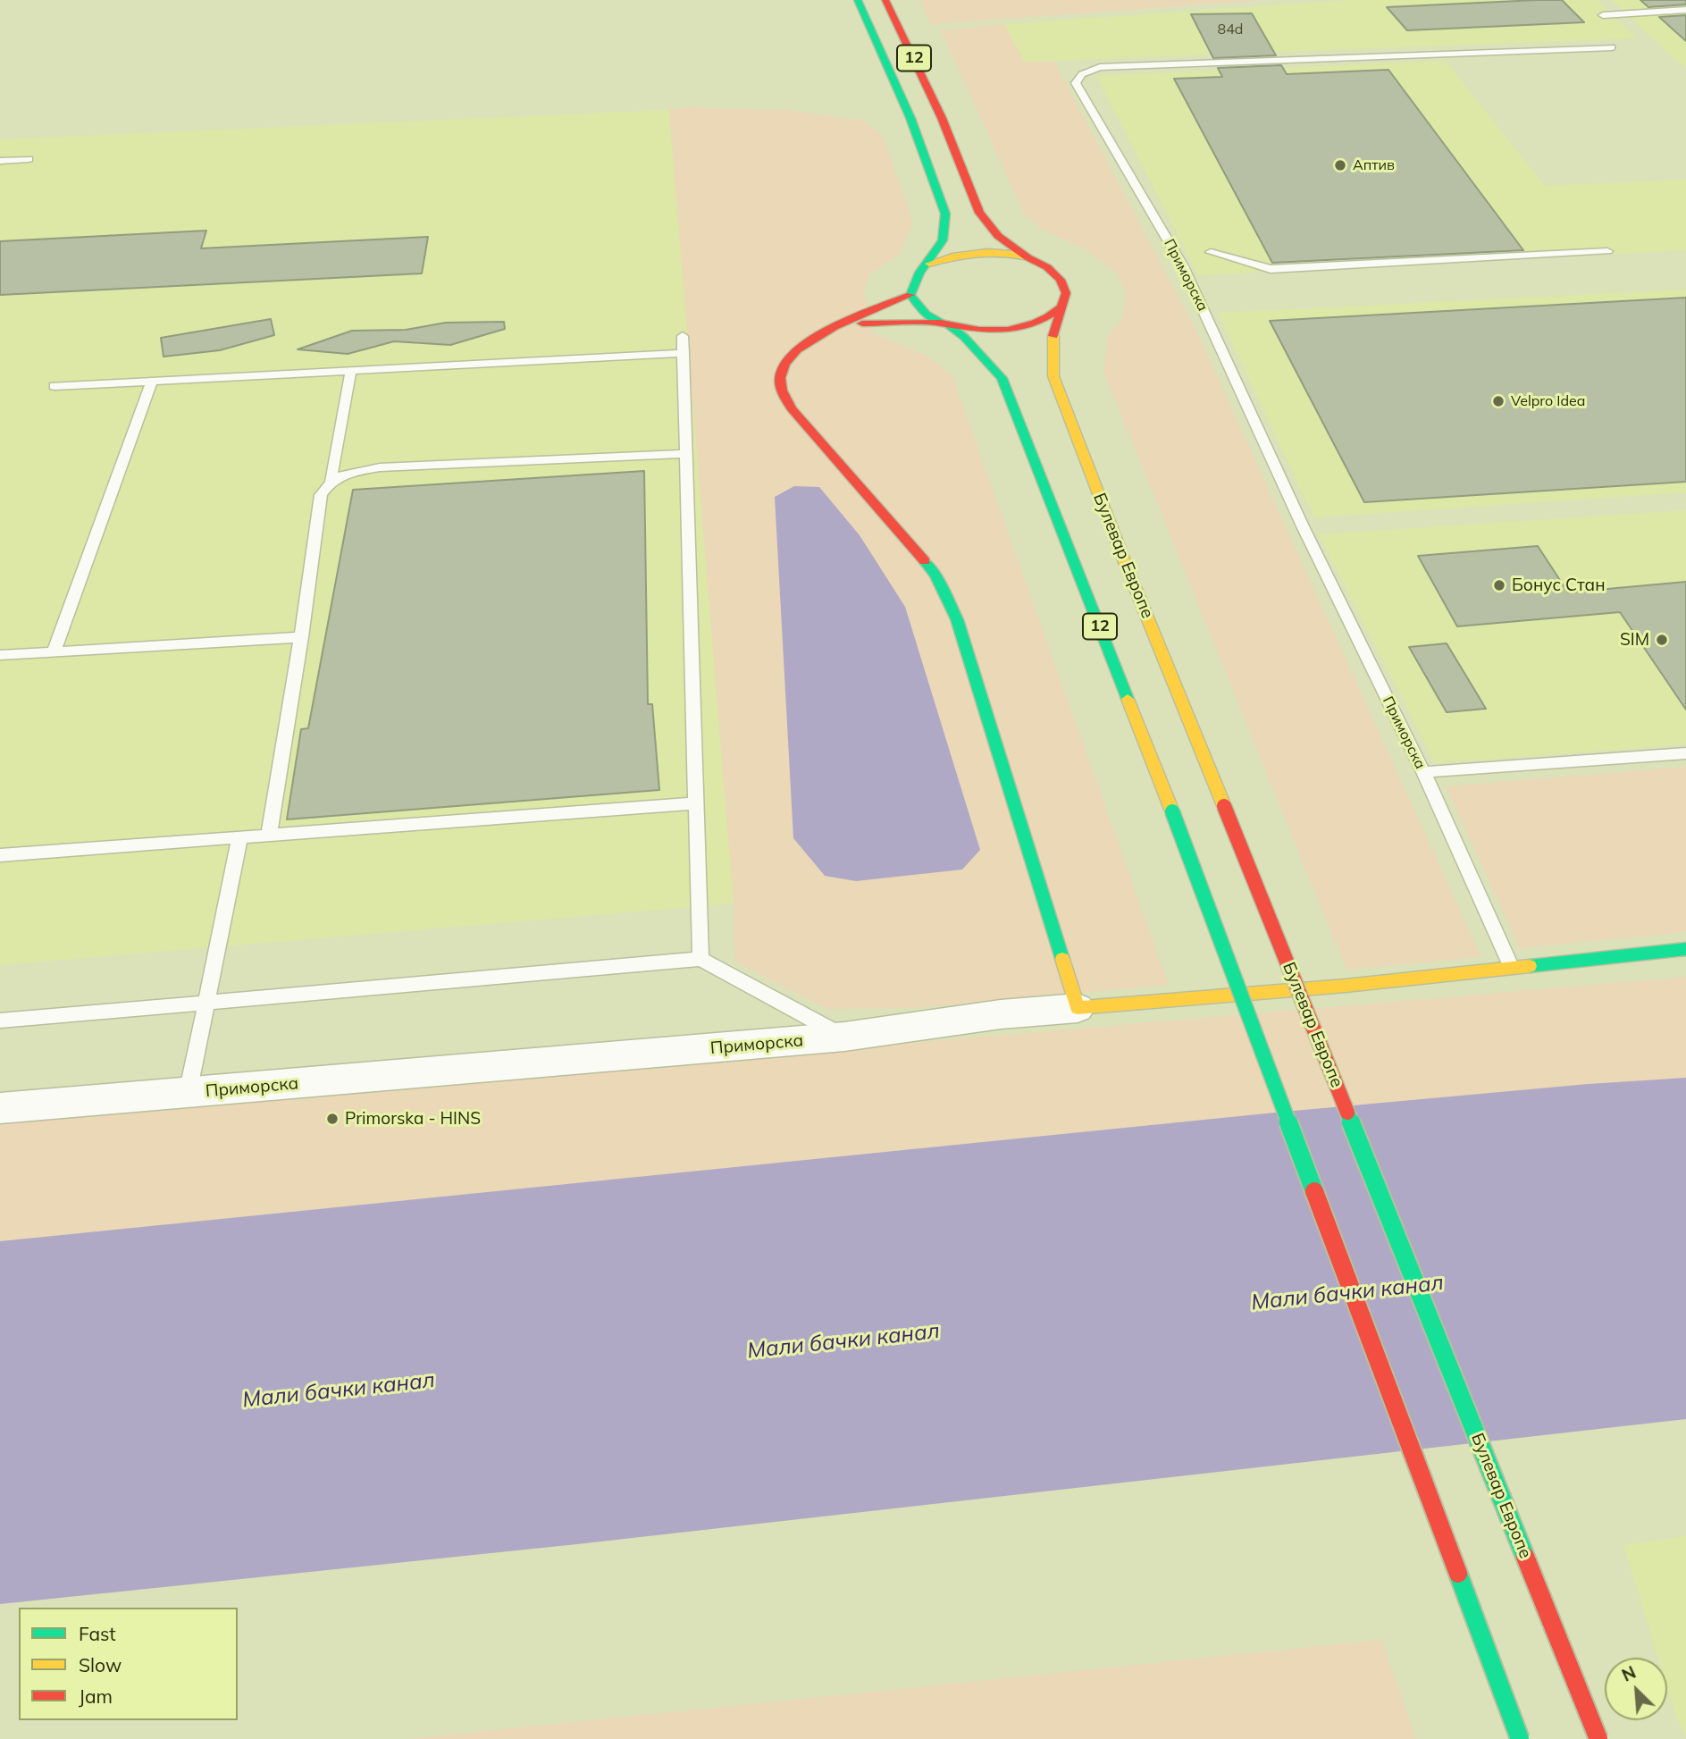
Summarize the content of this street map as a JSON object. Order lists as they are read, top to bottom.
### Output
{
  "streets": {
    "main road": ["12", "Приморска", "Булевар Европе"]
  },
  "crossings": [
    ["12", "Булевар Европе"]
  ],
  "water": ["Мали бачки канал"],
  "places": [
    "Аптив",
    "Velpro Idea",
    "Бонус Стан",
    "SIM",
    "Primorska - HINS"
  ],
  "house_numbers": ["84d"],
  "legend": ["Fast", "Slow", "Jam"],
  "north": "top left"
}
